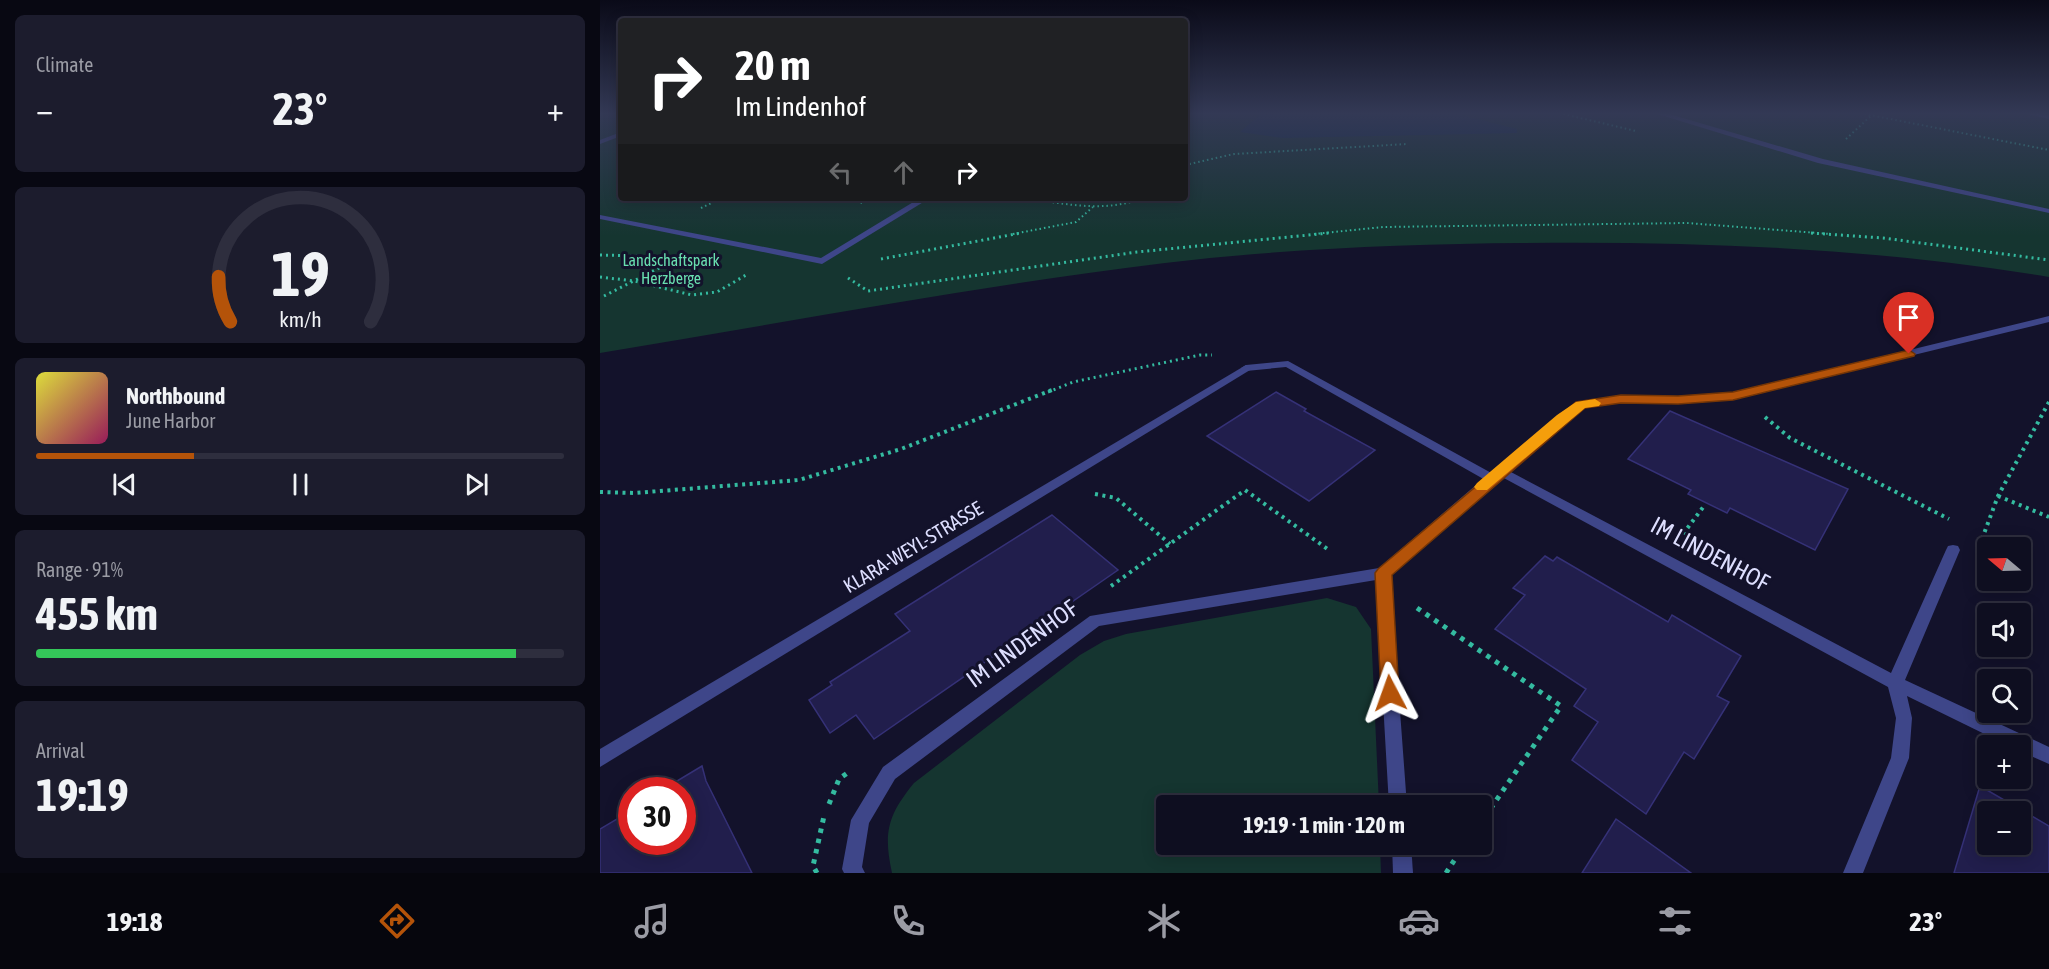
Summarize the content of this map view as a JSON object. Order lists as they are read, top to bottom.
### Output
{
  "streets": {
    "street": ["KLARA-WEYL-STRASSE", "IM LINDENHOF"]
  },
  "crossings": [
    ["KLARA-WEYL-STRASSE", "IM LINDENHOF"]
  ],
  "parks": ["Landschaftspark Herzberge"],
  "north": "left",
  "page": {
    "tile": [
      "Climate",
      ["Range · 91%", "455 km"],
      ["Arrival", "19:19"]
    ],
    "turn": ["20 m", "Im Lindenhof"],
    "heat": ["−", "23°", "+"],
    "song": ["Northbound", "June Harbor"],
    "map_buttons": ["+", "−"],
    "limit": "30",
    "trip": "19:19 · 1 min · 120 m",
    "tabs": ["19:18", "23°"],
    "gauge": ["19", "km/h"]
  }
}
